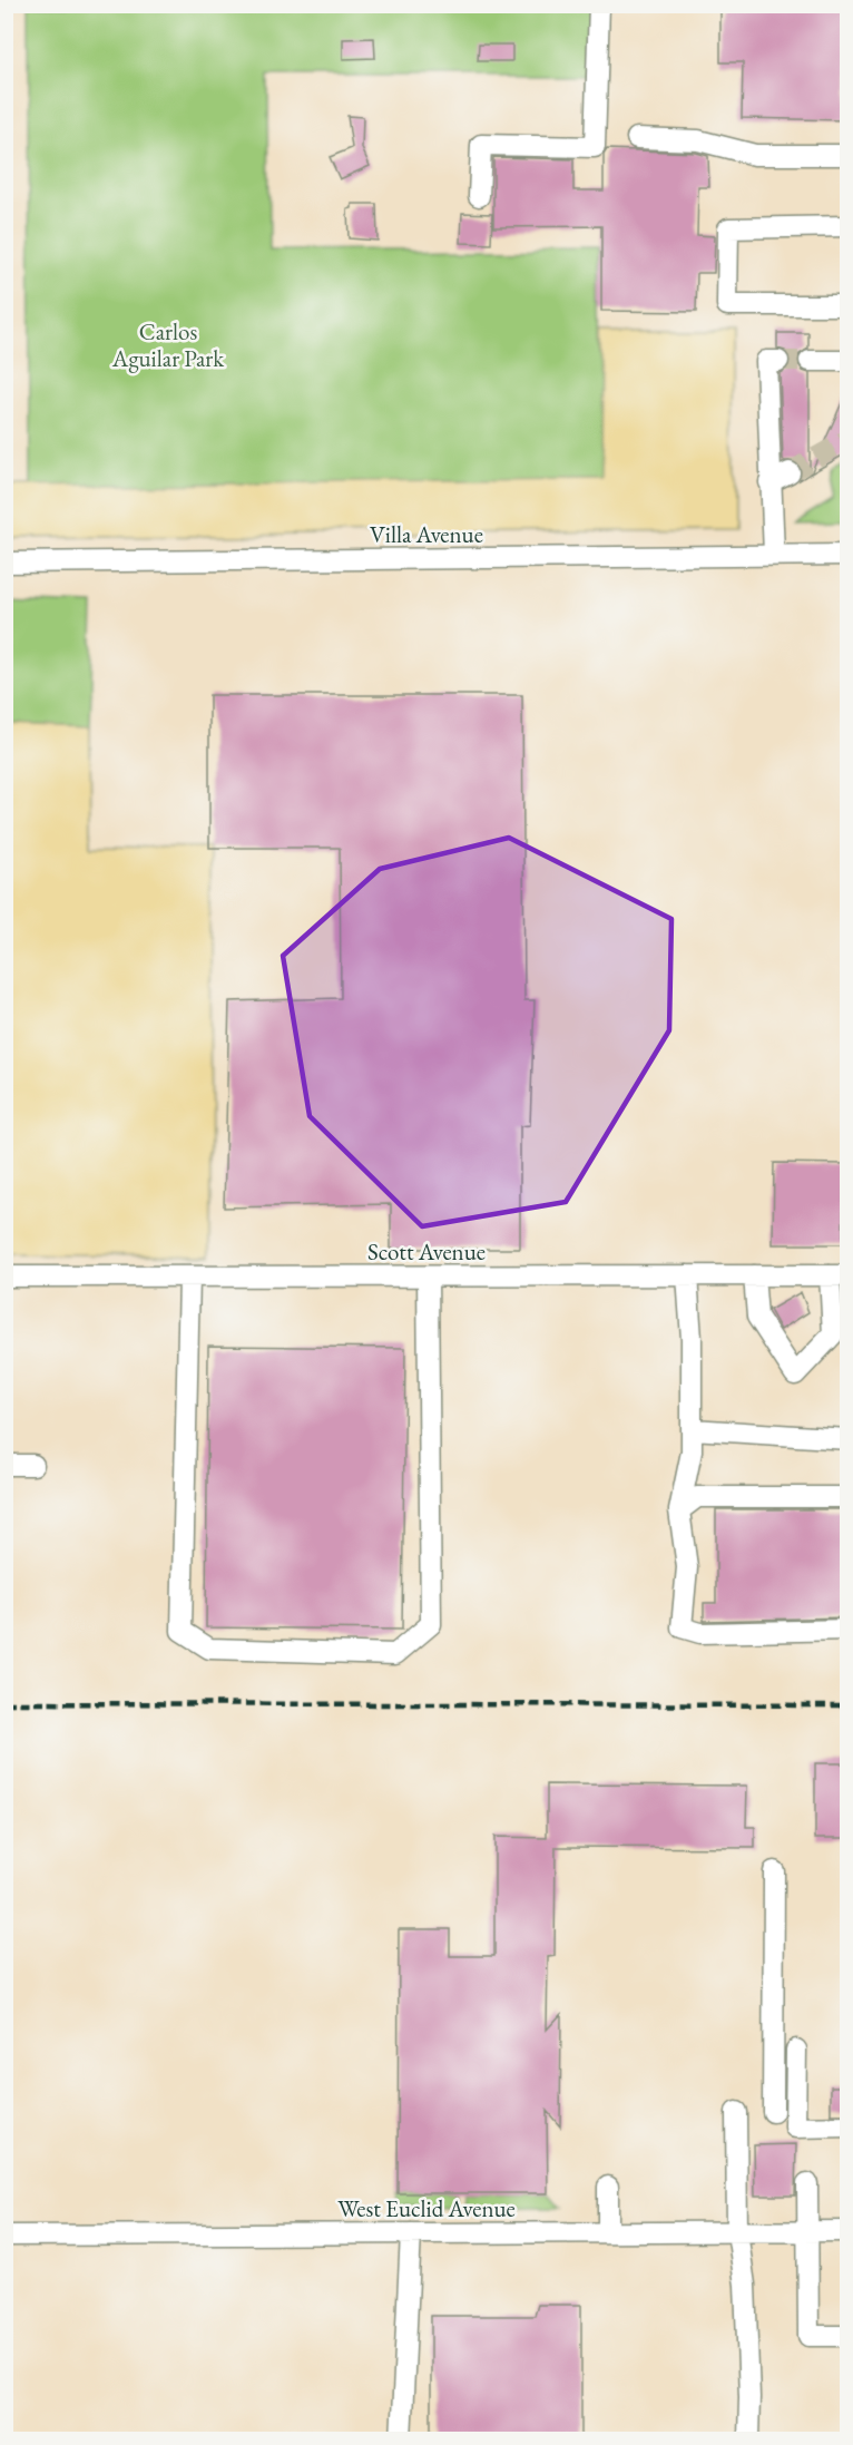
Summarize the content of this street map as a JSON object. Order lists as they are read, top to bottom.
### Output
{
  "streets": {
    "street": ["Villa Avenue", "Scott Avenue", "West Euclid Avenue"]
  },
  "parks": ["Carlos Aguilar Park"]
}
